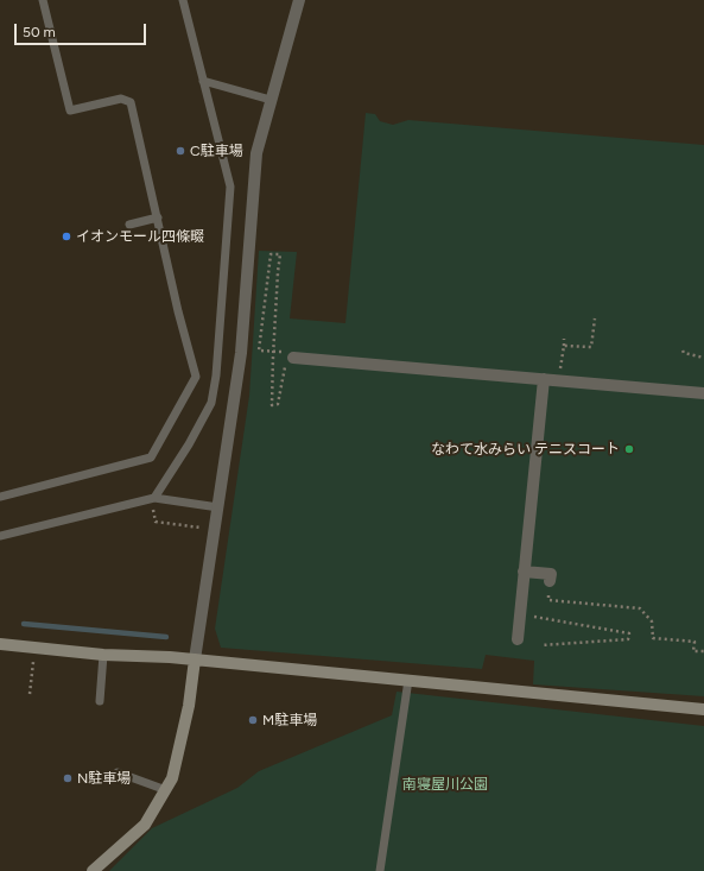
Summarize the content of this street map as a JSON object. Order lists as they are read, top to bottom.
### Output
{
  "parks": ["南寝屋川公園"],
  "places": [
    "C駐車場",
    "イオンモール四條畷",
    "なわて水みらい テニスコート",
    "M駐車場",
    "N駐車場"
  ],
  "scale_bar": "50 m"
}
